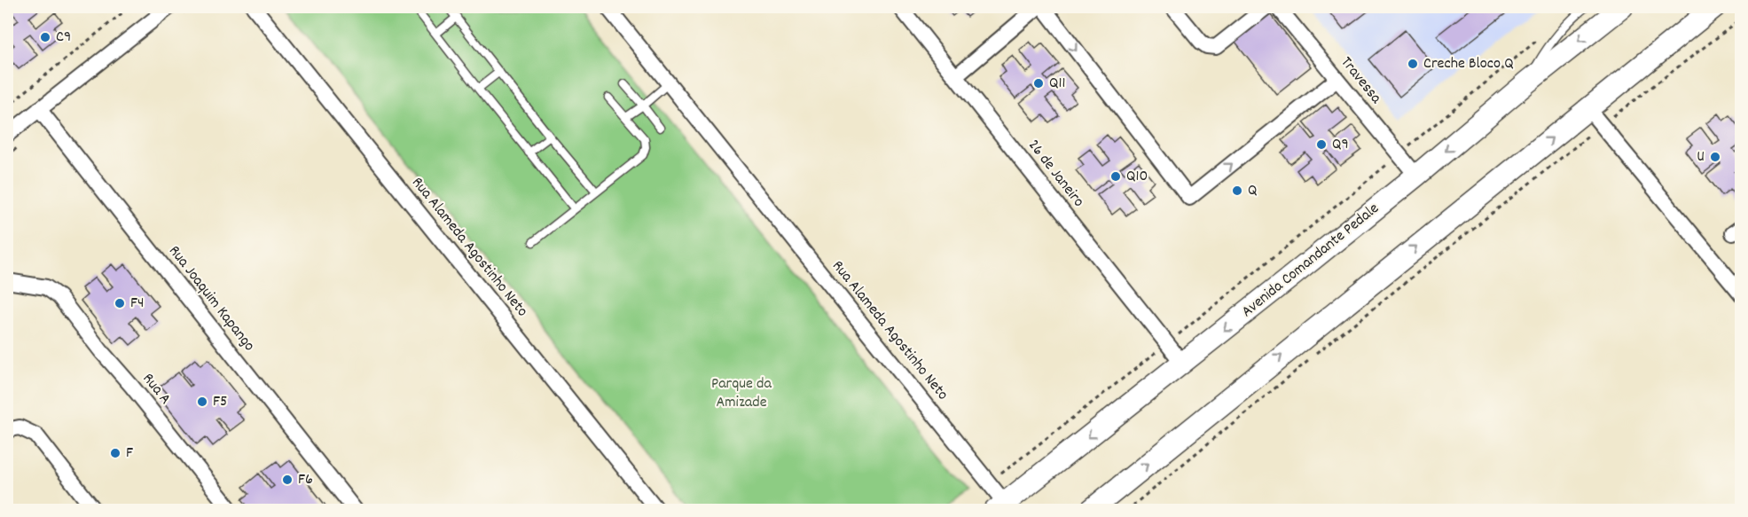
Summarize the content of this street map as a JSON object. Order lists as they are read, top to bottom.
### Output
{
  "streets": {
    "street": [
      "Travessa",
      "26 de Janeiro",
      "Rua Alameda Agostinho Neto",
      "Avenida Comandante Pedale",
      "Rua Joaquim Kapango",
      "Rua A"
    ]
  },
  "crossings": [
    ["Travessa", "Avenida Comandante Pedale"],
    ["26 de Janeiro", "Avenida Comandante Pedale"],
    ["Rua Alameda Agostinho Neto", "Avenida Comandante Pedale"]
  ],
  "parks": ["Parque da Amizade"],
  "places": [
    "C9",
    "Creche Bloco Q",
    "Q11",
    "Q9",
    "U",
    "Q10",
    "Q",
    "F4",
    "F5",
    "F",
    "F6"
  ]
}
